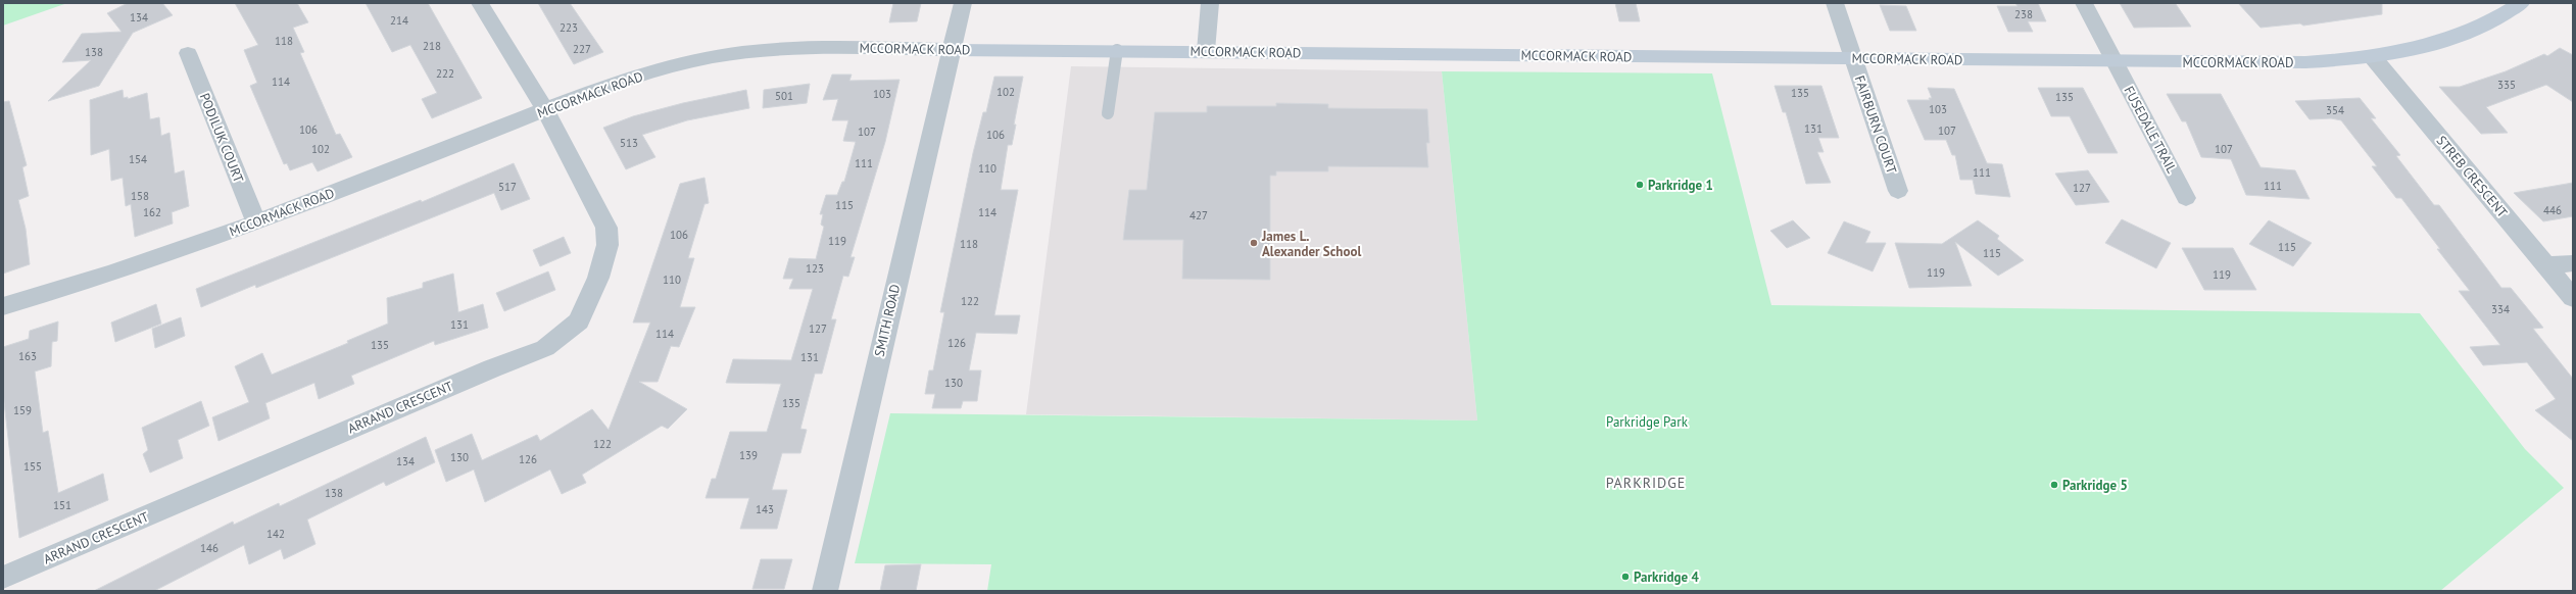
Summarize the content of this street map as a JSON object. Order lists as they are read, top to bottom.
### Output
{
  "streets": {
    "street": [
      "MCCORMACK ROAD",
      "FAIRBURN COURT",
      "FUSEDALE TRAIL",
      "PODILUK COURT",
      "STREB CRESCENT",
      "SMITH ROAD",
      "ARRAND CRESCENT"
    ]
  },
  "crossings": [
    ["MCCORMACK ROAD", "FAIRBURN COURT"],
    ["MCCORMACK ROAD", "FUSEDALE TRAIL"],
    ["MCCORMACK ROAD", "PODILUK COURT"],
    ["MCCORMACK ROAD", "STREB CRESCENT"],
    ["MCCORMACK ROAD", "SMITH ROAD"],
    ["MCCORMACK ROAD", "ARRAND CRESCENT"]
  ],
  "districts": ["PARKRIDGE"],
  "parks": ["Parkridge Park"],
  "places": [
    "Parkridge 1",
    "James L. Alexander School",
    "Parkridge 5",
    "Parkridge 4"
  ],
  "house_numbers": [
    "238",
    "134",
    "214",
    "223",
    "118",
    "218",
    "227",
    "138",
    "222",
    "114",
    "335",
    "102",
    "135",
    "103",
    "501",
    "135",
    "103",
    "354",
    "131",
    "106",
    "107",
    "107",
    "106",
    "513",
    "102",
    "107",
    "154",
    "111",
    "110",
    "111",
    "111",
    "517",
    "127",
    "158",
    "115",
    "446",
    "162",
    "114",
    "427",
    "106",
    "119",
    "118",
    "115",
    "115",
    "123",
    "119",
    "119",
    "110",
    "122",
    "334",
    "131",
    "127",
    "114",
    "126",
    "135",
    "163",
    "131",
    "130",
    "135",
    "159",
    "122",
    "139",
    "130",
    "126",
    "134",
    "155",
    "138",
    "151",
    "143",
    "142",
    "146"
  ]
}
